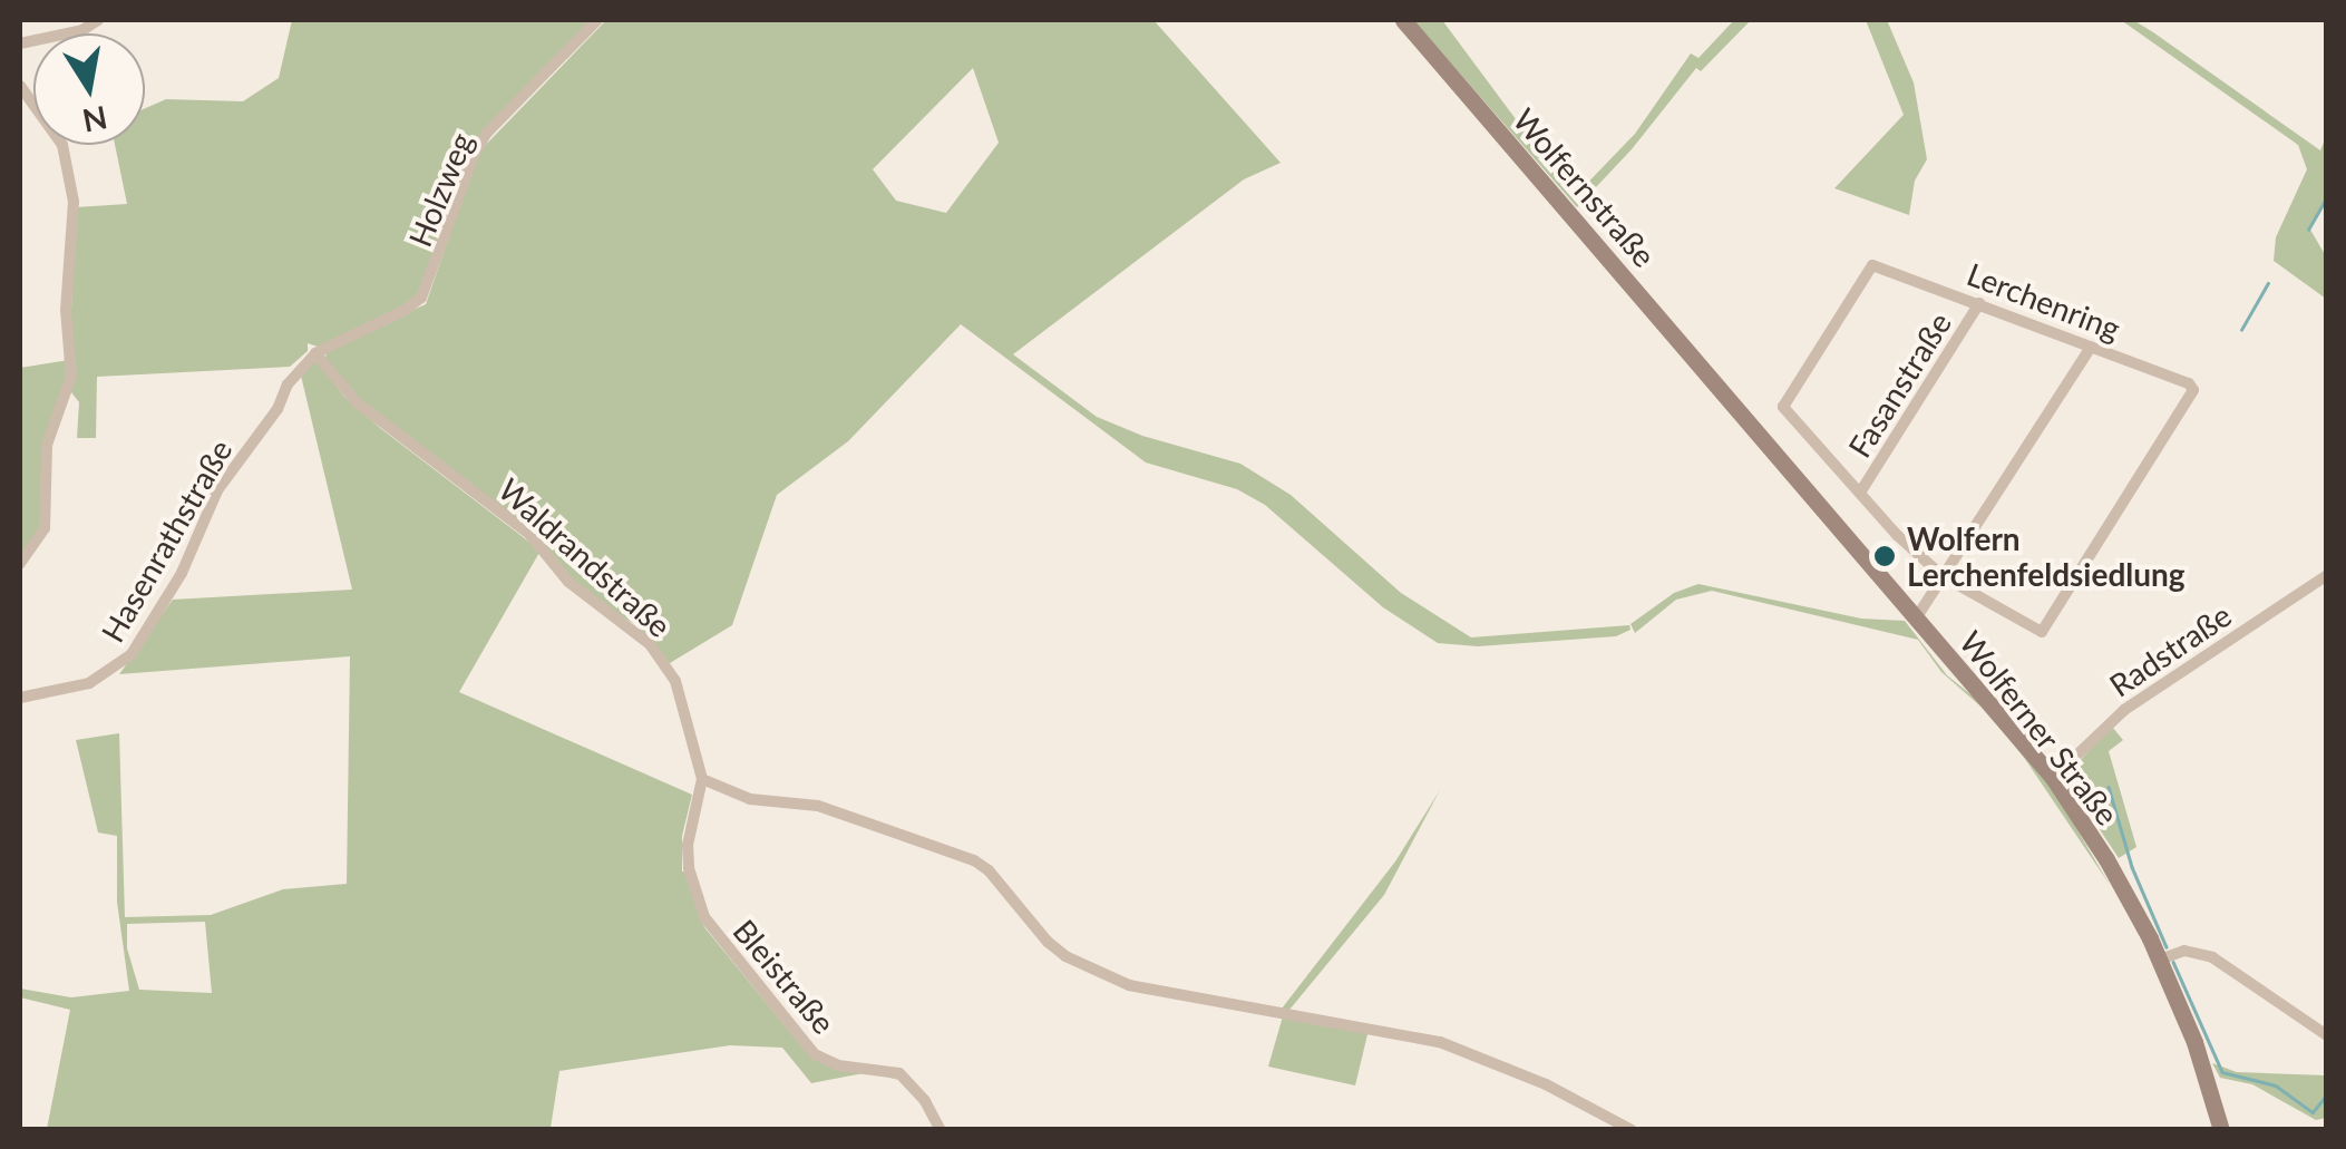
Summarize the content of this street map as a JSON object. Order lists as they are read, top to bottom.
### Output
{
  "streets": {
    "main road": ["Wolfernstraße", "Wolferner Straße"],
    "street": [
      "Holzweg",
      "Lerchenring",
      "Fasanstraße",
      "Hasenrathstraße",
      "Waldrandstraße",
      "Radstraße",
      "Bleistraße"
    ]
  },
  "crossings": [
    ["Wolfernstraße", "Wolferner Straße"],
    ["Holzweg", "Hasenrathstraße"],
    ["Holzweg", "Waldrandstraße"],
    ["Lerchenring", "Fasanstraße"],
    ["Hasenrathstraße", "Waldrandstraße"],
    ["Waldrandstraße", "Bleistraße"],
    ["Radstraße", "Wolferner Straße"]
  ],
  "places": ["Wolfern Lerchenfeldsiedlung"],
  "north": "bottom"
}
